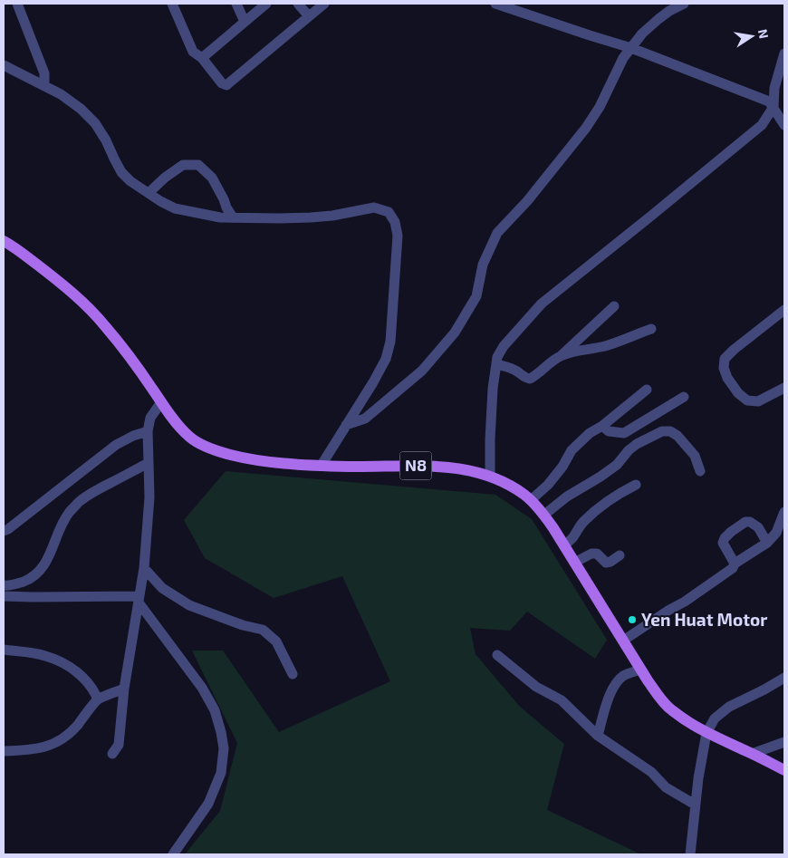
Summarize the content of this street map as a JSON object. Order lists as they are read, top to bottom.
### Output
{
  "streets": {
    "main road": ["N8"]
  },
  "places": ["Yen Huat Motor"],
  "north": "right"
}
